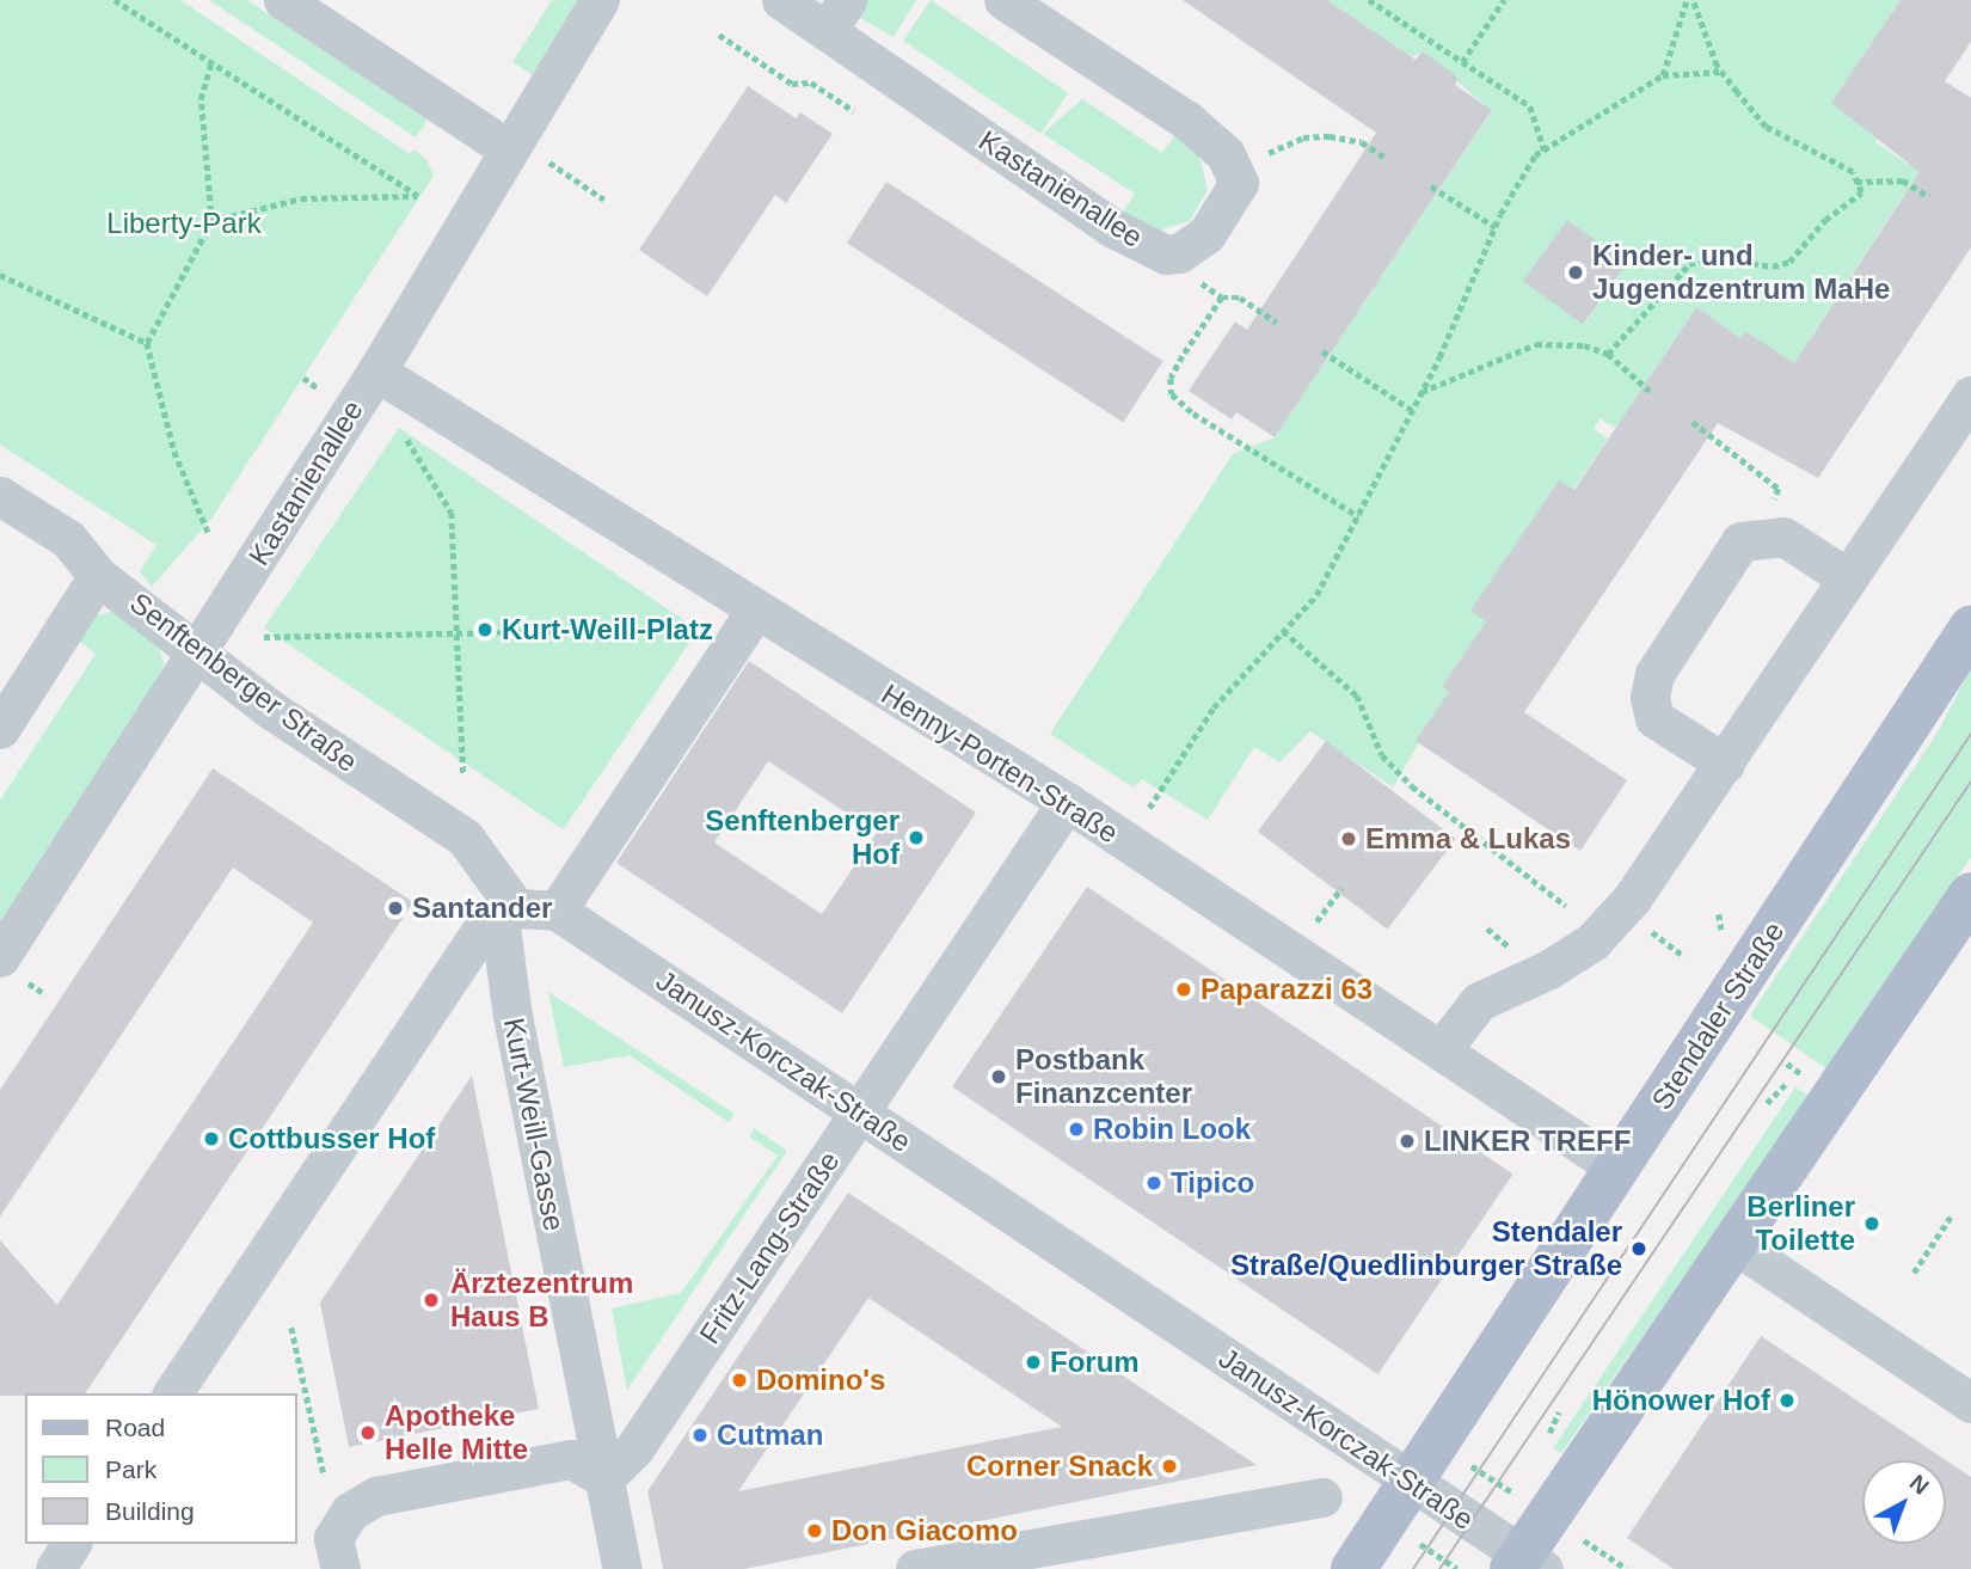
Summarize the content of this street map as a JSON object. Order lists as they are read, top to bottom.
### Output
{
  "streets": {
    "main road": ["Stendaler Straße"],
    "street": [
      "Kastanienallee",
      "Senftenberger Straße",
      "Henny-Porten-Straße",
      "Janusz-Korczak-Straße",
      "Kurt-Weill-Gasse",
      "Fritz-Lang-Straße"
    ]
  },
  "crossings": [
    ["Kastanienallee", "Senftenberger Straße"],
    ["Kastanienallee", "Henny-Porten-Straße"],
    ["Senftenberger Straße", "Kurt-Weill-Gasse"],
    ["Henny-Porten-Straße", "Stendaler Straße"],
    ["Henny-Porten-Straße", "Fritz-Lang-Straße"],
    ["Stendaler Straße", "Janusz-Korczak-Straße"],
    ["Janusz-Korczak-Straße", "Fritz-Lang-Straße"],
    ["Kurt-Weill-Gasse", "Fritz-Lang-Straße"]
  ],
  "parks": ["Liberty-Park"],
  "places": [
    "Kinder- und Jugendzentrum MaHe",
    "Kurt-Weill-Platz",
    "Senftenberger Hof",
    "Emma & Lukas",
    "Santander",
    "Paparazzi 63",
    "Postbank Finanzcenter",
    "Robin Look",
    "Cottbusser Hof",
    "LINKER TREFF",
    "Tipico",
    "Berliner Toilette",
    "Stendaler Straße/Quedlinburger Straße",
    "Ärztezentrum Haus B",
    "Forum",
    "Domino's",
    "Hönower Hof",
    "Apotheke Helle Mitte",
    "Cutman",
    "Corner Snack",
    "Don Giacomo"
  ],
  "legend": ["Road", "Park", "Building"],
  "north": "top right"
}
